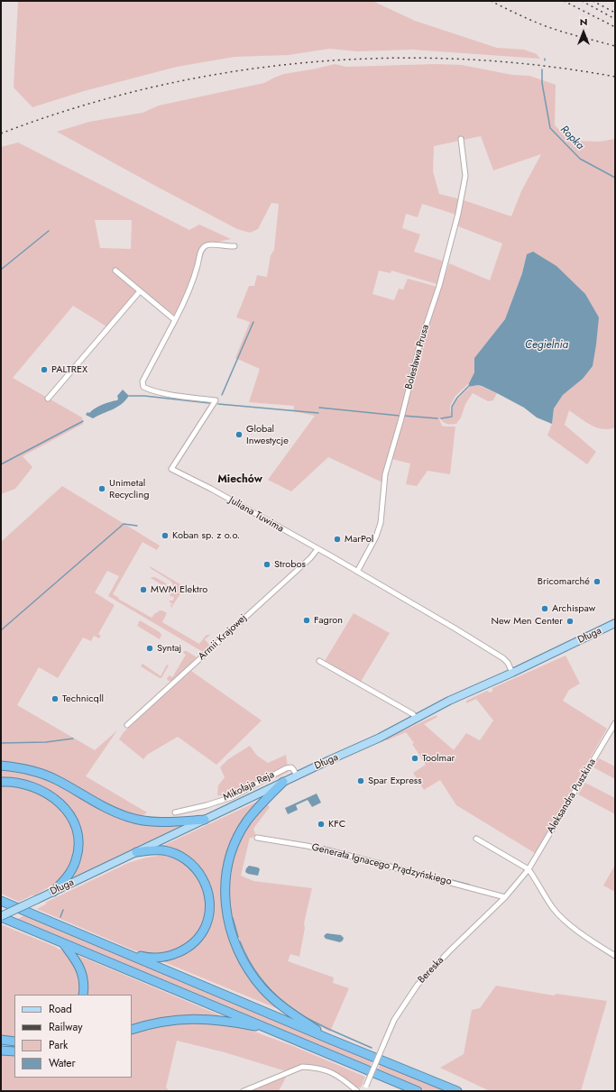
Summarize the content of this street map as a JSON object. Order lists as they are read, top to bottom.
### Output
{
  "streets": {
    "main road": ["Długa"],
    "street": [
      "Bolesława Prusa",
      "Juliana Tuwima",
      "Armii Krajowej",
      "Mikołaja Reja",
      "Aleksandra Puszkina",
      "Generała Ignacego Prądzyńskiego",
      "Bereska"
    ]
  },
  "crossings": [
    ["Bolesława Prusa", "Juliana Tuwima"],
    ["Juliana Tuwima", "Długa"],
    ["Juliana Tuwima", "Armii Krajowej"],
    ["Długa", "Mikołaja Reja"],
    ["Aleksandra Puszkina", "Bereska"],
    ["Generała Ignacego Prądzyńskiego", "Bereska"]
  ],
  "districts": ["Miechów"],
  "water": ["Ropka", "Cegielnia"],
  "places": [
    "PALTREX",
    "Global Inwestycje",
    "Unimetal Recycling",
    "Koban sp. z o.o.",
    "MarPol",
    "Strobos",
    "Bricomarché",
    "MWM Elektro",
    "Archispaw",
    "Fagron",
    "New Men Center",
    "Syntaj",
    "Technicqll",
    "Toolmar",
    "Spar Express",
    "KFC"
  ],
  "legend": [
    "Road",
    "Railway",
    "Park",
    "Water"
  ],
  "north": "top"
}
